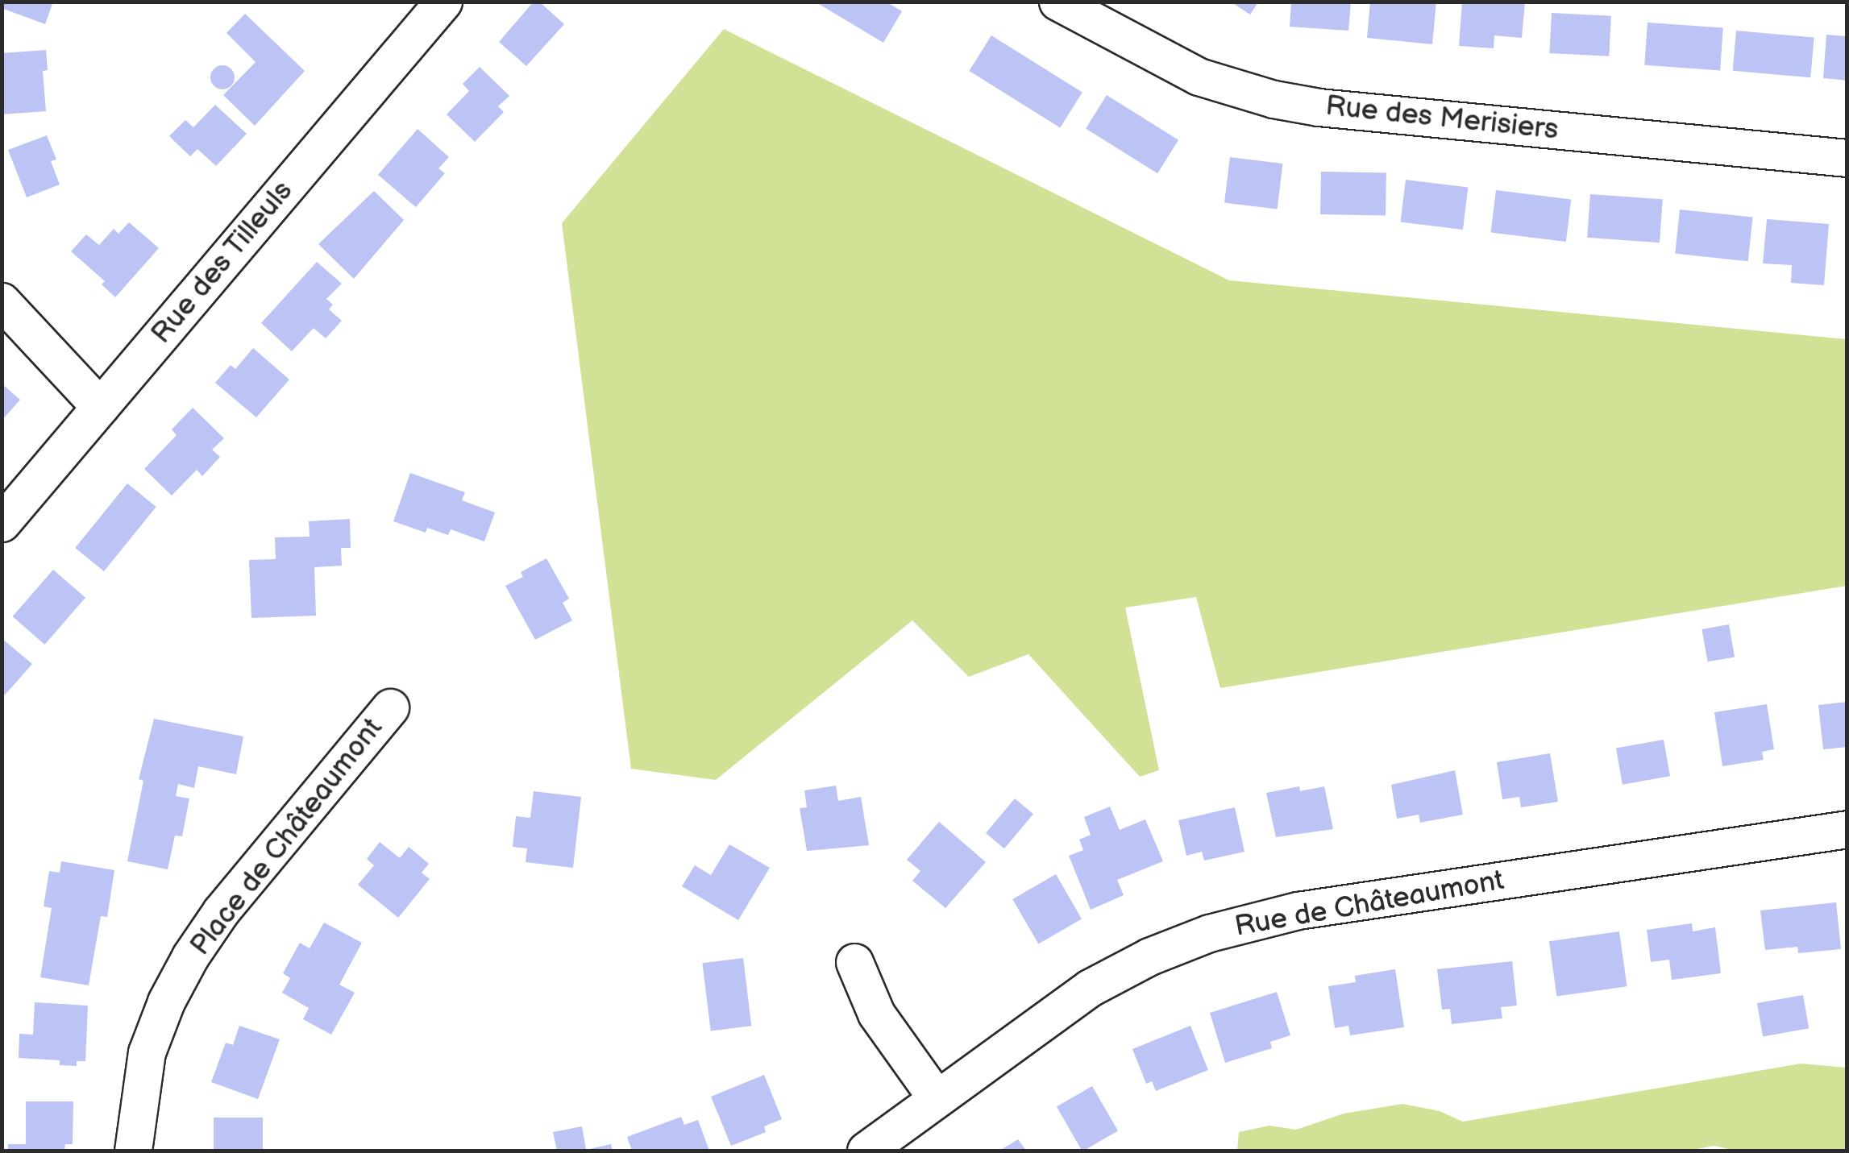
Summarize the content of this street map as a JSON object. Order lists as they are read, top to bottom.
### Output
{
  "streets": {
    "street": [
      "Rue des Merisiers",
      "Rue des Tilleuls",
      "Place de Châteaumont",
      "Rue de Châteaumont"
    ]
  }
}
